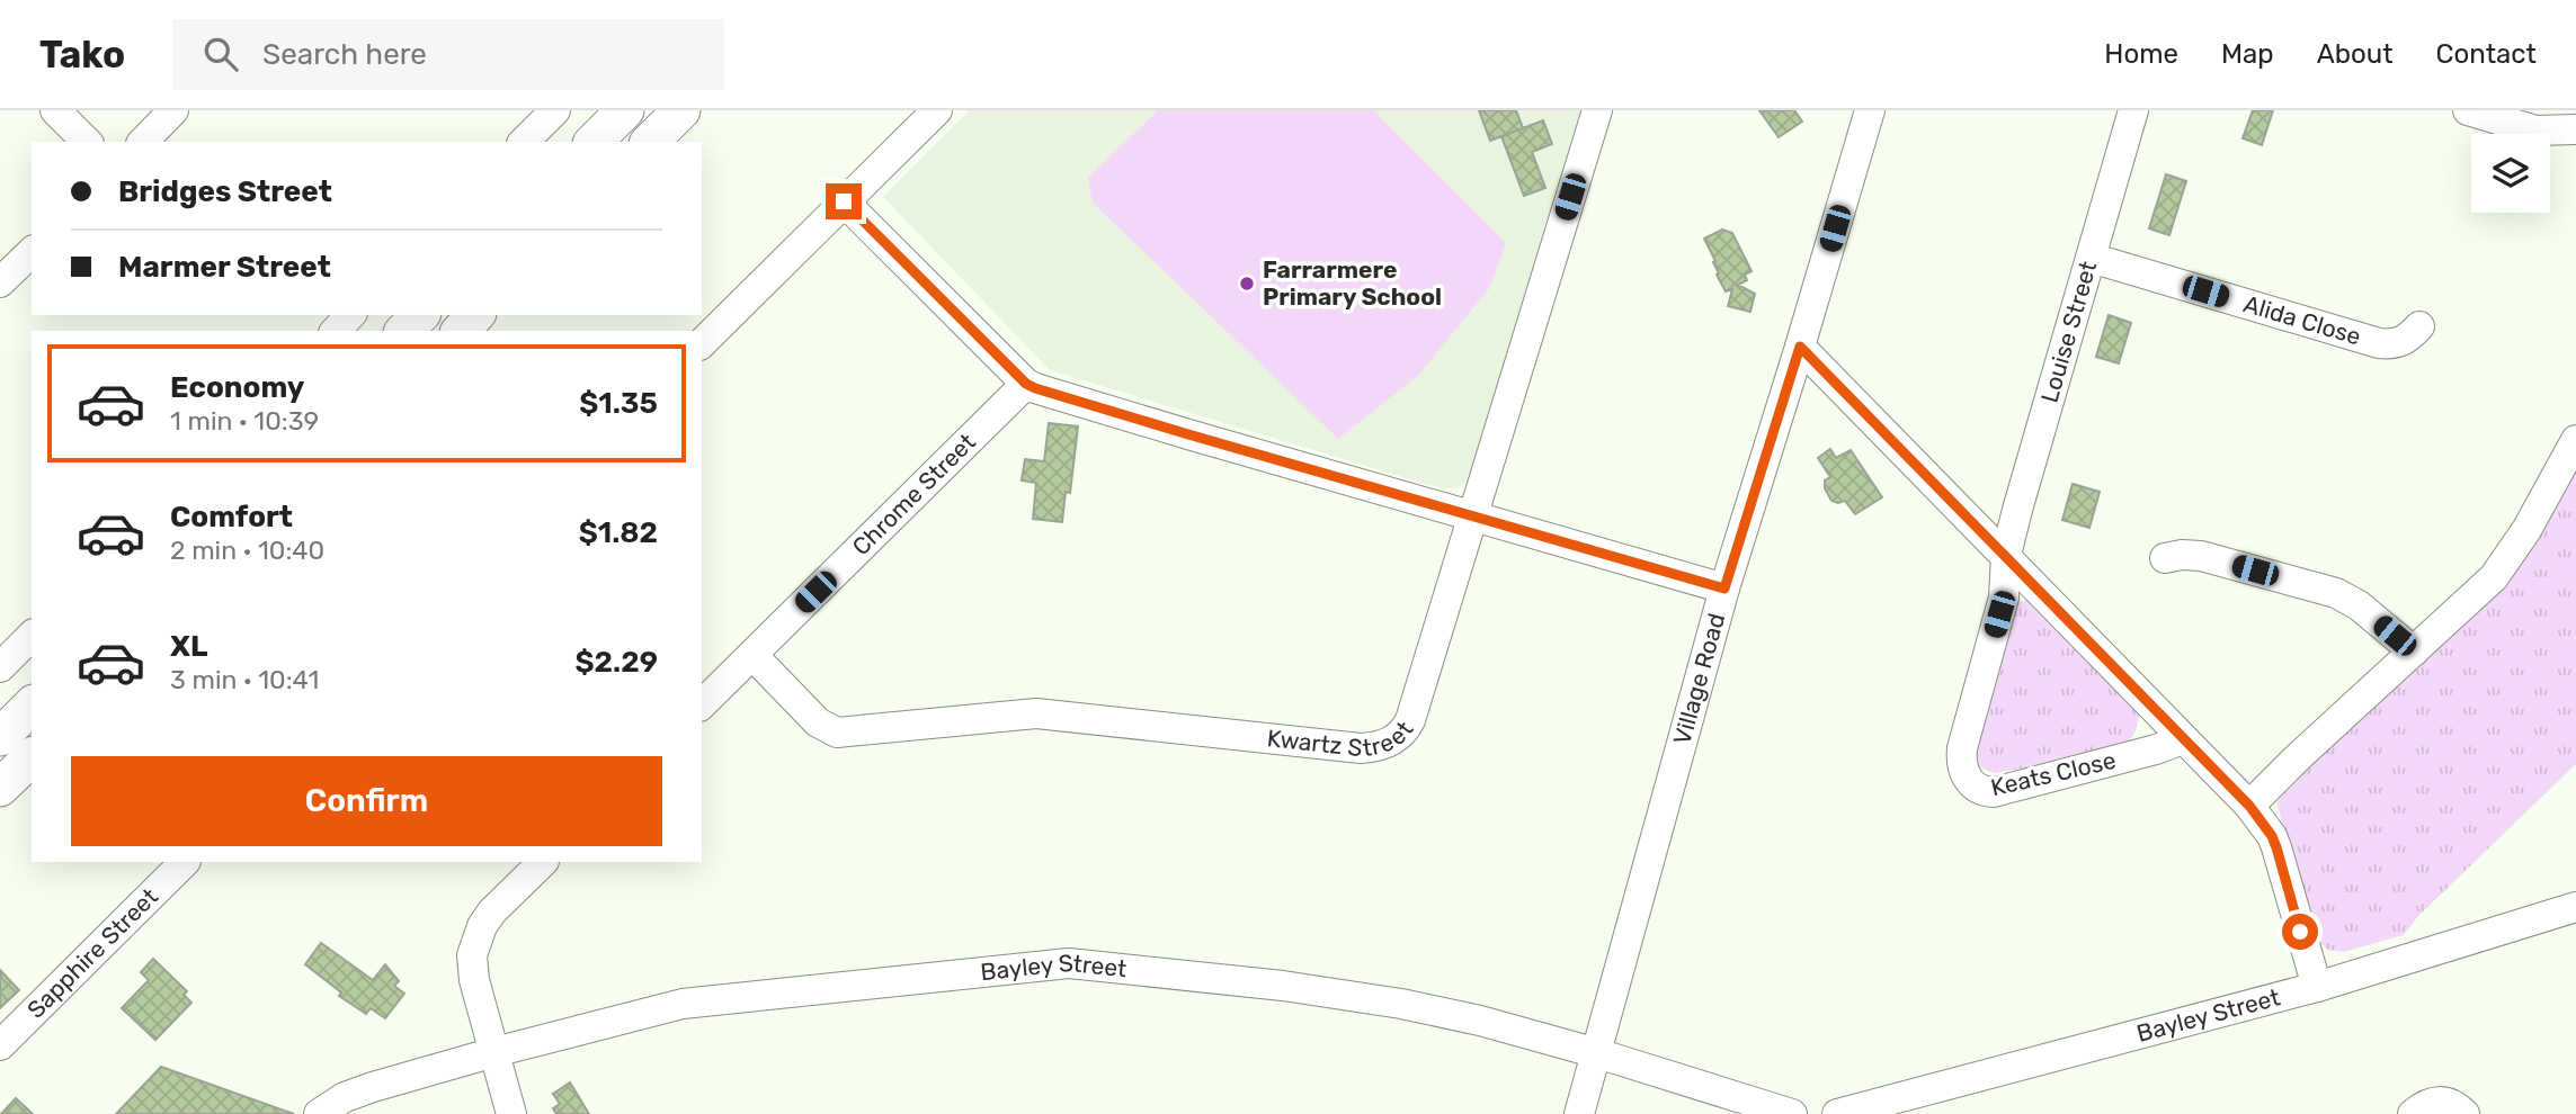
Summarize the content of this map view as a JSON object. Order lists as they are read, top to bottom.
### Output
{
  "streets": {
    "street": [
      "Alida Close",
      "Louise Street",
      "Chrome Street",
      "Village Road",
      "Kwartz Street",
      "Keats Close",
      "Sapphire Street",
      "Bayley Street"
    ]
  },
  "crossings": [
    ["Alida Close", "Louise Street"],
    ["Louise Street", "Keats Close"],
    ["Chrome Street", "Kwartz Street"],
    ["Village Road", "Bayley Street"]
  ],
  "places": ["Farrarmere Primary School"],
  "page": {
    "header": "Tako",
    "search": "Search here",
    "nav": [
      "Home",
      "Map",
      "About",
      "Contact"
    ],
    "banner": ["Bridges Street", "Marmer Street"],
    "list": [
      {
        "name": "Economy",
        "note": "1 min · 10:39",
        "value": "$1.35"
      },
      {
        "name": "Comfort",
        "note": "2 min · 10:40",
        "value": "$1.82"
      },
      {
        "name": "XL",
        "note": "3 min · 10:41",
        "value": "$2.29"
      }
    ],
    "buttons": "Confirm"
  }
}
